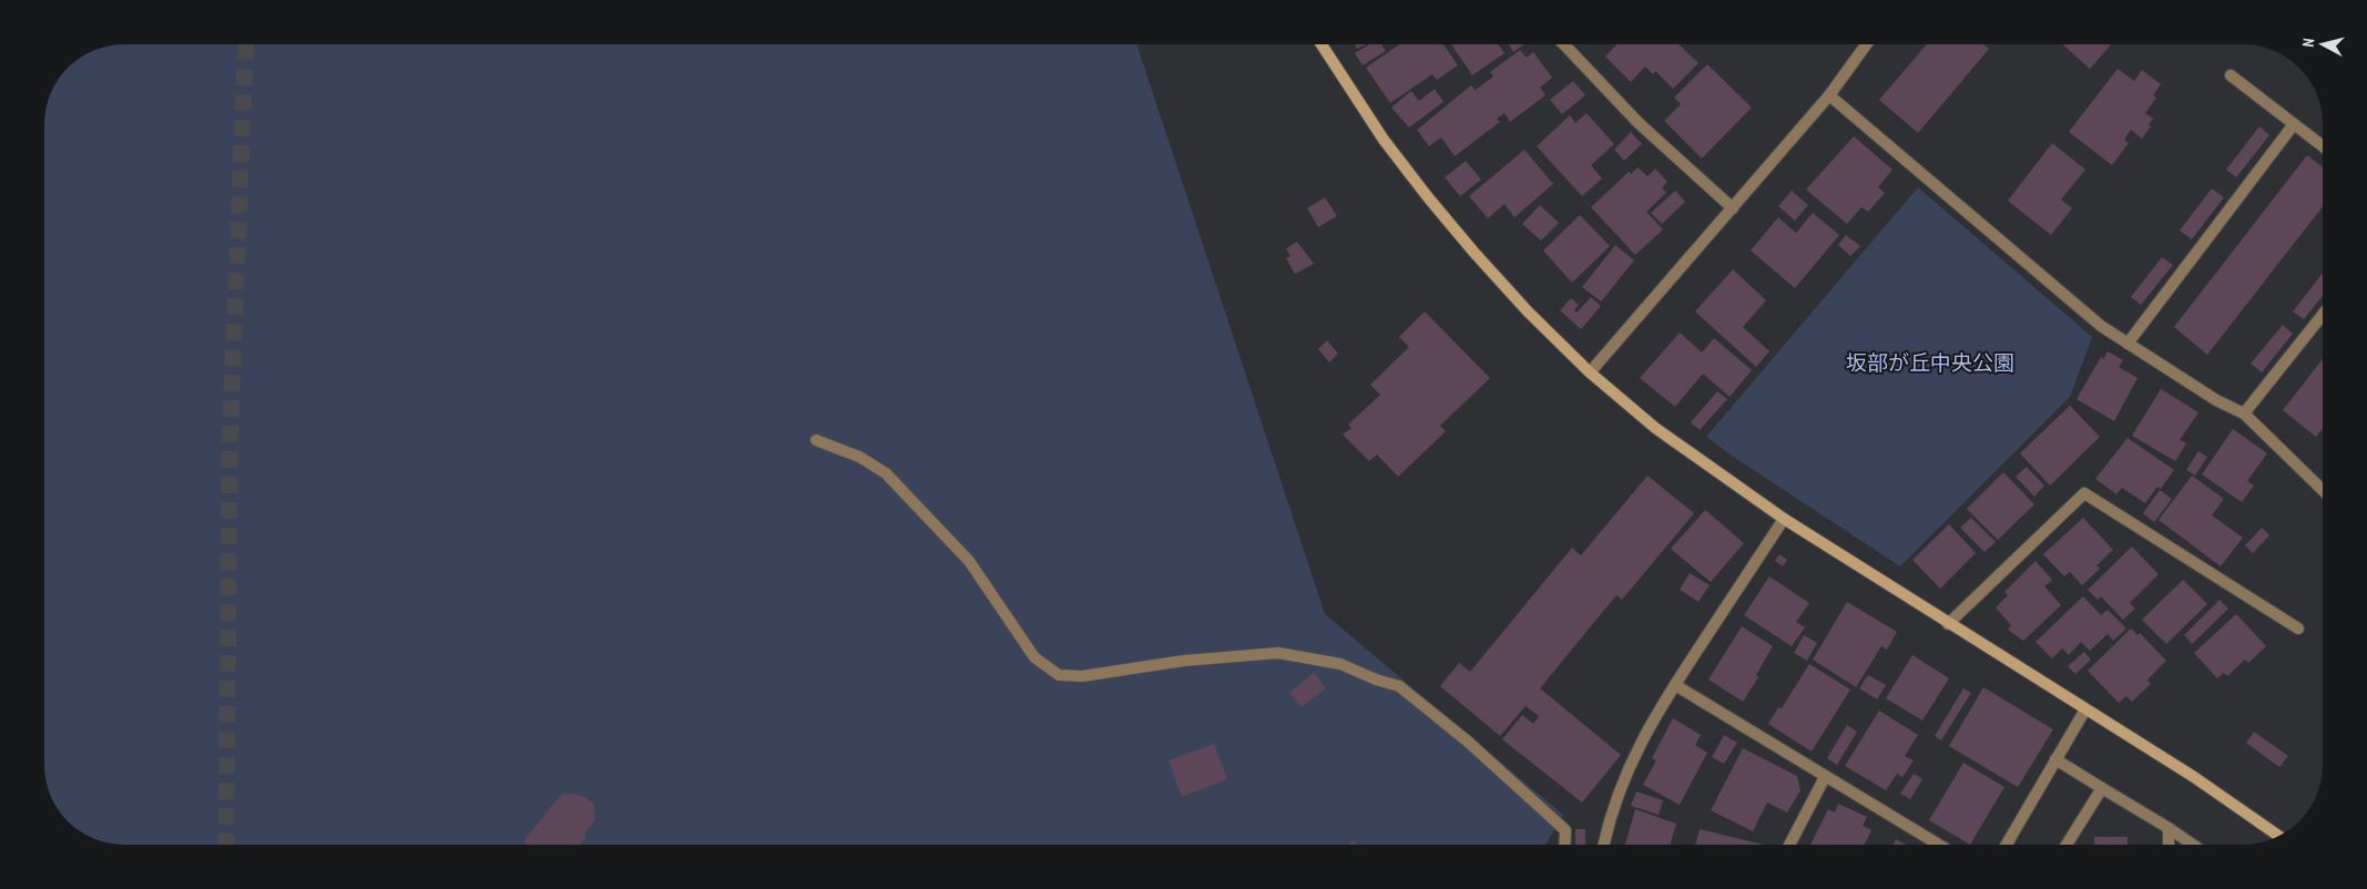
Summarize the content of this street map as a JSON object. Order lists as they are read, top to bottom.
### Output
{
  "parks": ["坂部が丘中央公園"],
  "north": "left"
}
